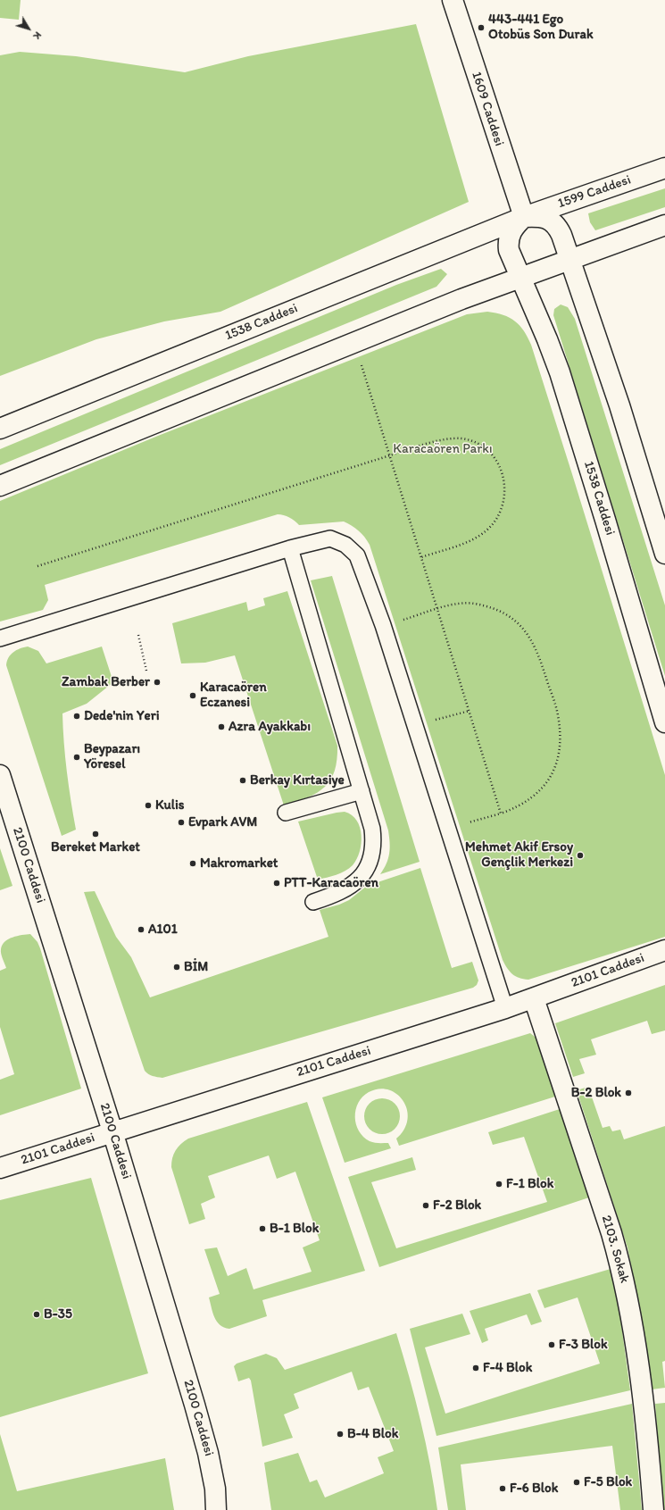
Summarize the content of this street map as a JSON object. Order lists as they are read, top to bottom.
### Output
{
  "streets": {
    "main road": [
      "1609 Caddesi",
      "1599 Caddesi",
      "1538 Caddesi",
      "2100 Caddesi",
      "2101 Caddesi",
      "2103. Sokak"
    ]
  },
  "crossings": [
    ["1609 Caddesi", "1599 Caddesi"],
    ["1609 Caddesi", "1538 Caddesi"],
    ["1599 Caddesi", "1538 Caddesi"],
    ["2100 Caddesi", "2101 Caddesi"],
    ["2101 Caddesi", "2103. Sokak"]
  ],
  "parks": ["Karacaören Parkı"],
  "places": [
    "443-441 Ego Otobüs Son Durak",
    "Zambak Berber",
    "Karacaören Eczanesi",
    "Dede'nin Yeri",
    "Azra Ayakkabı",
    "Beypazarı Yöresel",
    "Berkay Kırtasiye",
    "Kulis",
    "Evpark AVM",
    "Bereket Market",
    "Mehmet Akif Ersoy Gençlik Merkezi",
    "Makromarket",
    "PTT-Karacaören",
    "A101",
    "BİM",
    "B-2 Blok",
    "F-1 Blok",
    "F-2 Blok",
    "B-1 Blok",
    "B-35",
    "F-3 Blok",
    "F-4 Blok",
    "B-4 Blok",
    "F-5 Blok",
    "F-6 Blok"
  ],
  "north": "bottom right"
}
